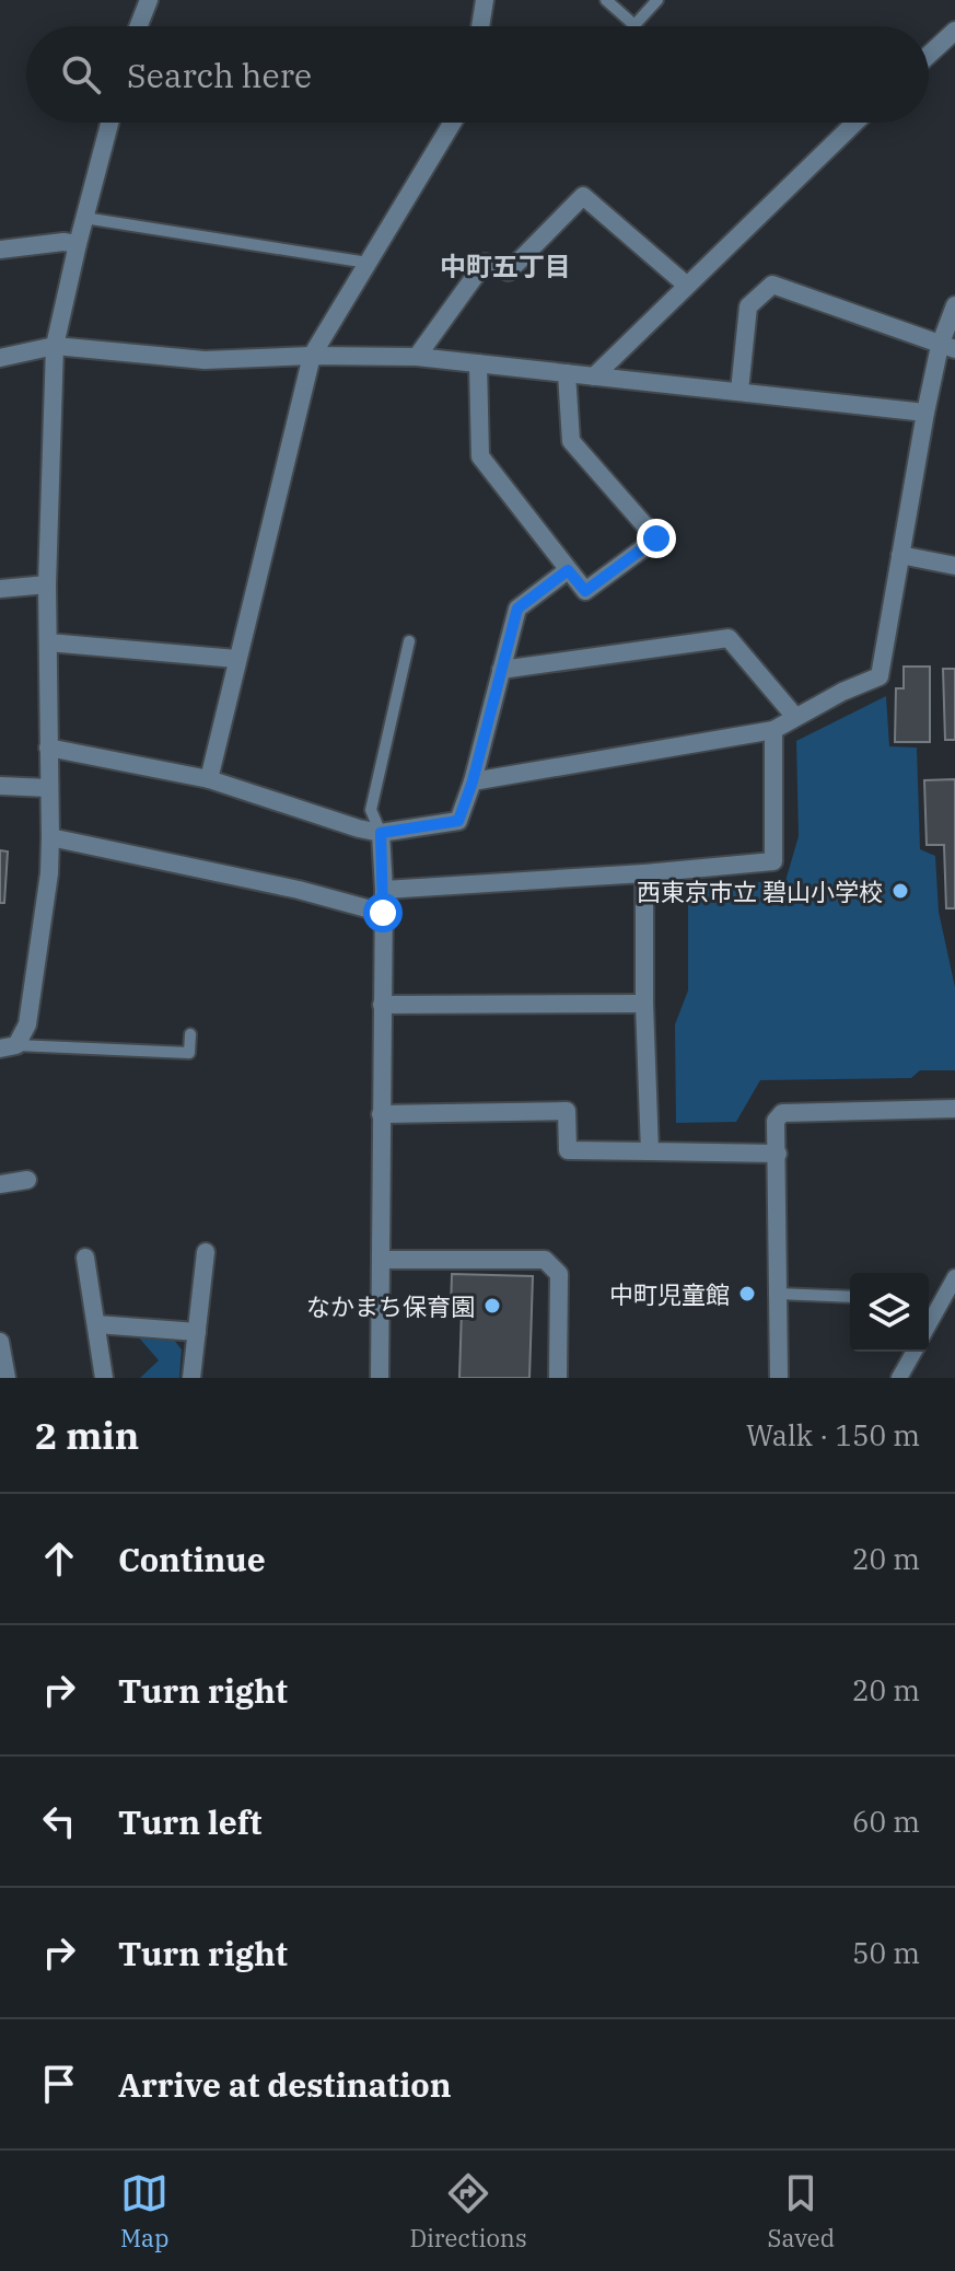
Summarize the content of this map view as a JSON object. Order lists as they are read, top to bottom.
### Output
{
  "districts": ["中町五丁目"],
  "places": ["西東京市立 碧山小学校", "中町児童館", "なかまち保育園"],
  "page": {
    "search": "Search here",
    "heading": ["2 min", "Walk · 150 m"],
    "list": [
      ["Continue", "20 m"],
      ["Turn right", "20 m"],
      ["Turn left", "60 m"],
      ["Turn right", "50 m"],
      "Arrive at destination"
    ],
    "nav": ["Map", "Directions", "Saved"]
  }
}
